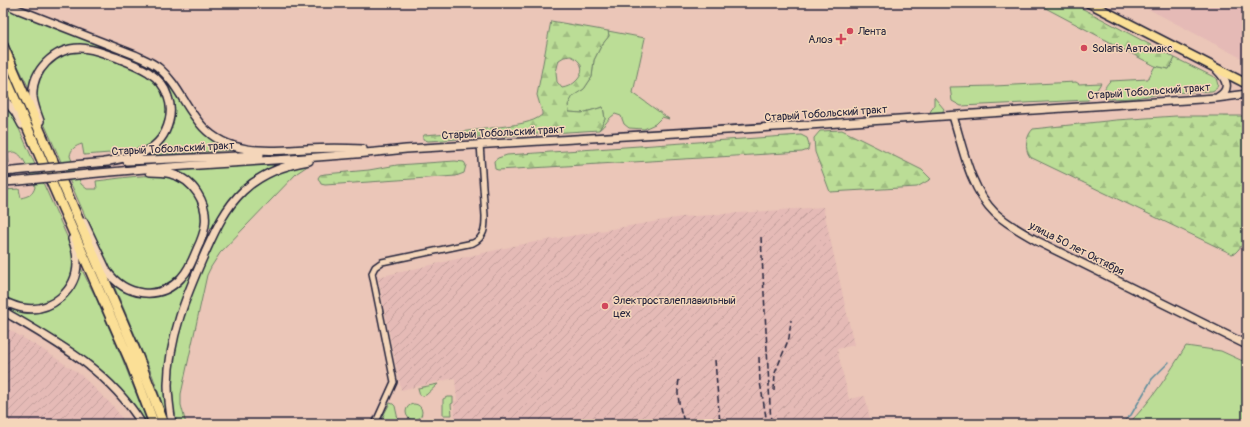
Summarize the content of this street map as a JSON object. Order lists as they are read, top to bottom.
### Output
{
  "streets": {
    "main road": ["Старый Тобольский тракт", "улица 50 лет Октября"]
  },
  "crossings": [
    ["Старый Тобольский тракт", "улица 50 лет Октября"]
  ],
  "places": {
    "other": ["Лента", "Solaris Автомакс", "Электросталеплавильный цех"],
    "health": ["Алоэ"]
  }
}
